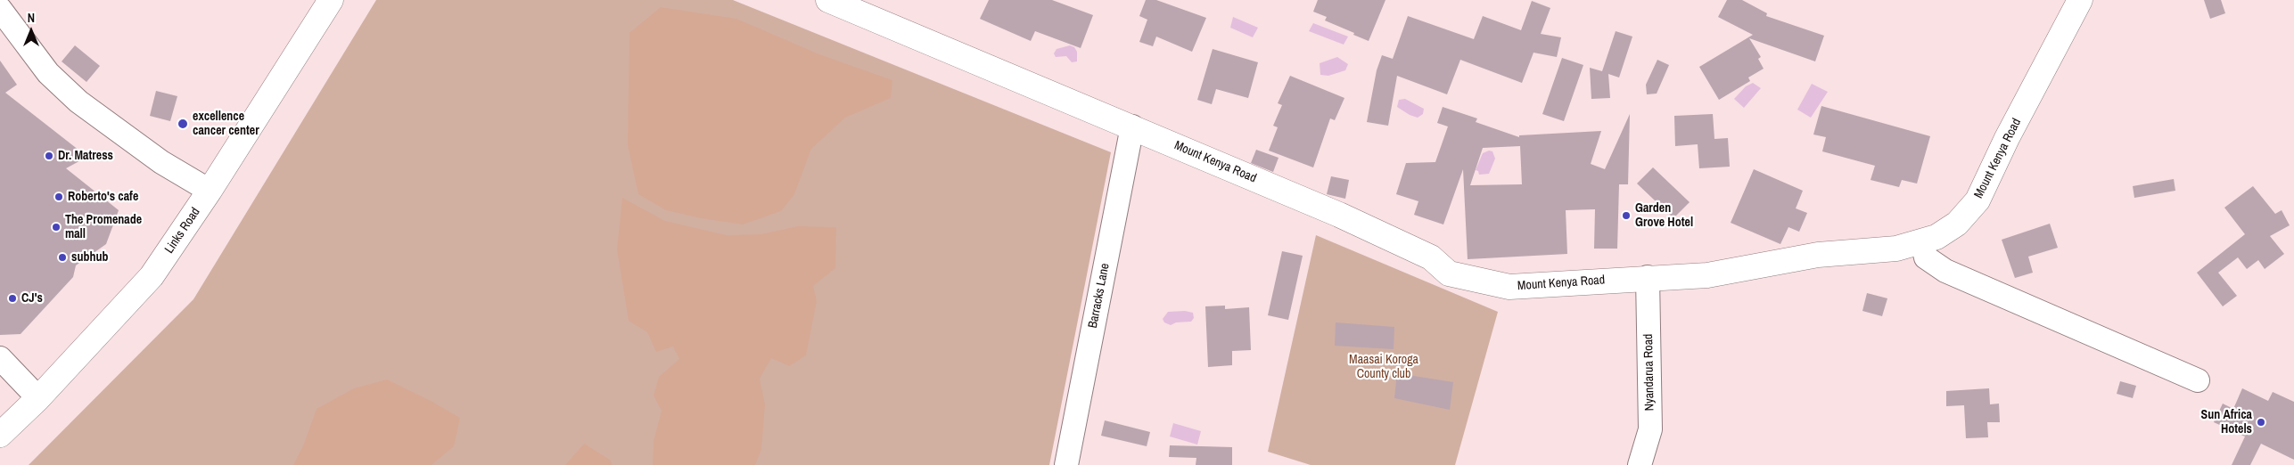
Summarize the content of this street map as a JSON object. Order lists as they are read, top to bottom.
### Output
{
  "streets": {
    "main road": ["Mount Kenya Road", "Links Road"],
    "street": ["Barracks Lane", "Nyandarua Road"]
  },
  "crossings": [
    ["Mount Kenya Road", "Barracks Lane"],
    ["Mount Kenya Road", "Nyandarua Road"]
  ],
  "parks": ["Maasai Koroga County club"],
  "places": [
    "excellence cancer center",
    "Dr. Matress",
    "Roberto's cafe",
    "Garden Grove Hotel",
    "The Promenade mall",
    "subhub",
    "CJ's",
    "Sun Africa Hotels"
  ],
  "north": "top"
}
